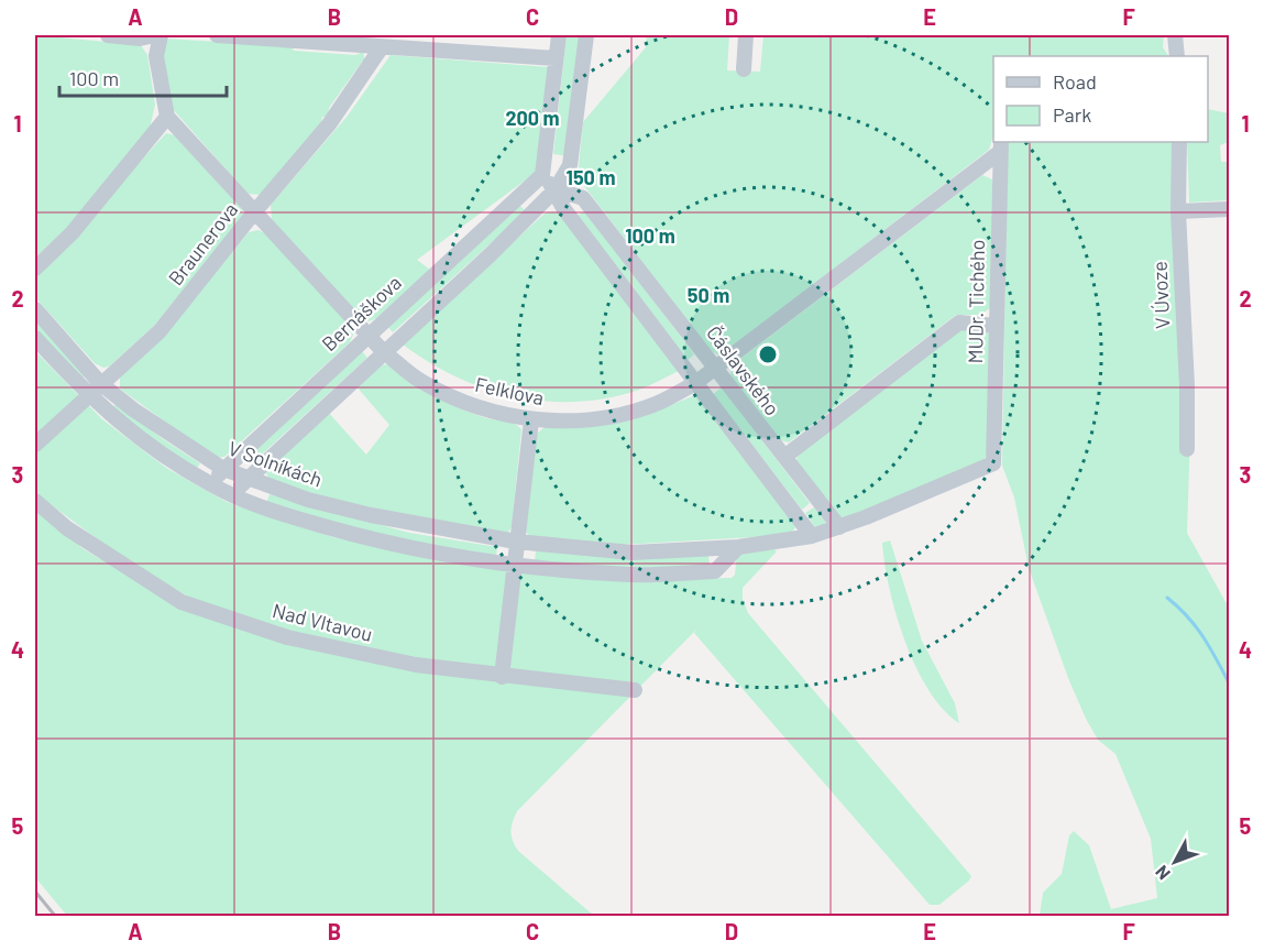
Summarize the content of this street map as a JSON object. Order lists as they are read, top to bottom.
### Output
{
  "streets": {
    "street": [
      "Braunerova",
      "V Úvoze",
      "MUDr. Tichého",
      "Bernáškova",
      "Čáslavského",
      "Felklova",
      "V Solníkách",
      "Nad Vltavou"
    ]
  },
  "crossings": [
    ["Braunerova", "Felklova"],
    ["Braunerova", "V Solníkách"],
    ["MUDr. Tichého", "Felklova"],
    ["MUDr. Tichého", "V Solníkách"],
    ["Bernáškova", "Čáslavského"],
    ["Bernáškova", "Felklova"],
    ["Bernáškova", "V Solníkách"],
    ["Čáslavského", "Felklova"],
    ["Čáslavského", "V Solníkách"]
  ],
  "legend": ["Road", "Park"],
  "scale_bar": "100 m",
  "north": "bottom left",
  "grid": {
    "columns": [
      "A",
      "B",
      "C",
      "D",
      "E",
      "F"
    ],
    "rows": [
      "1",
      "2",
      "3",
      "4",
      "5"
    ]
  },
  "rings": [
    "200 m",
    "150 m",
    "100 m",
    "50 m"
  ]
}
